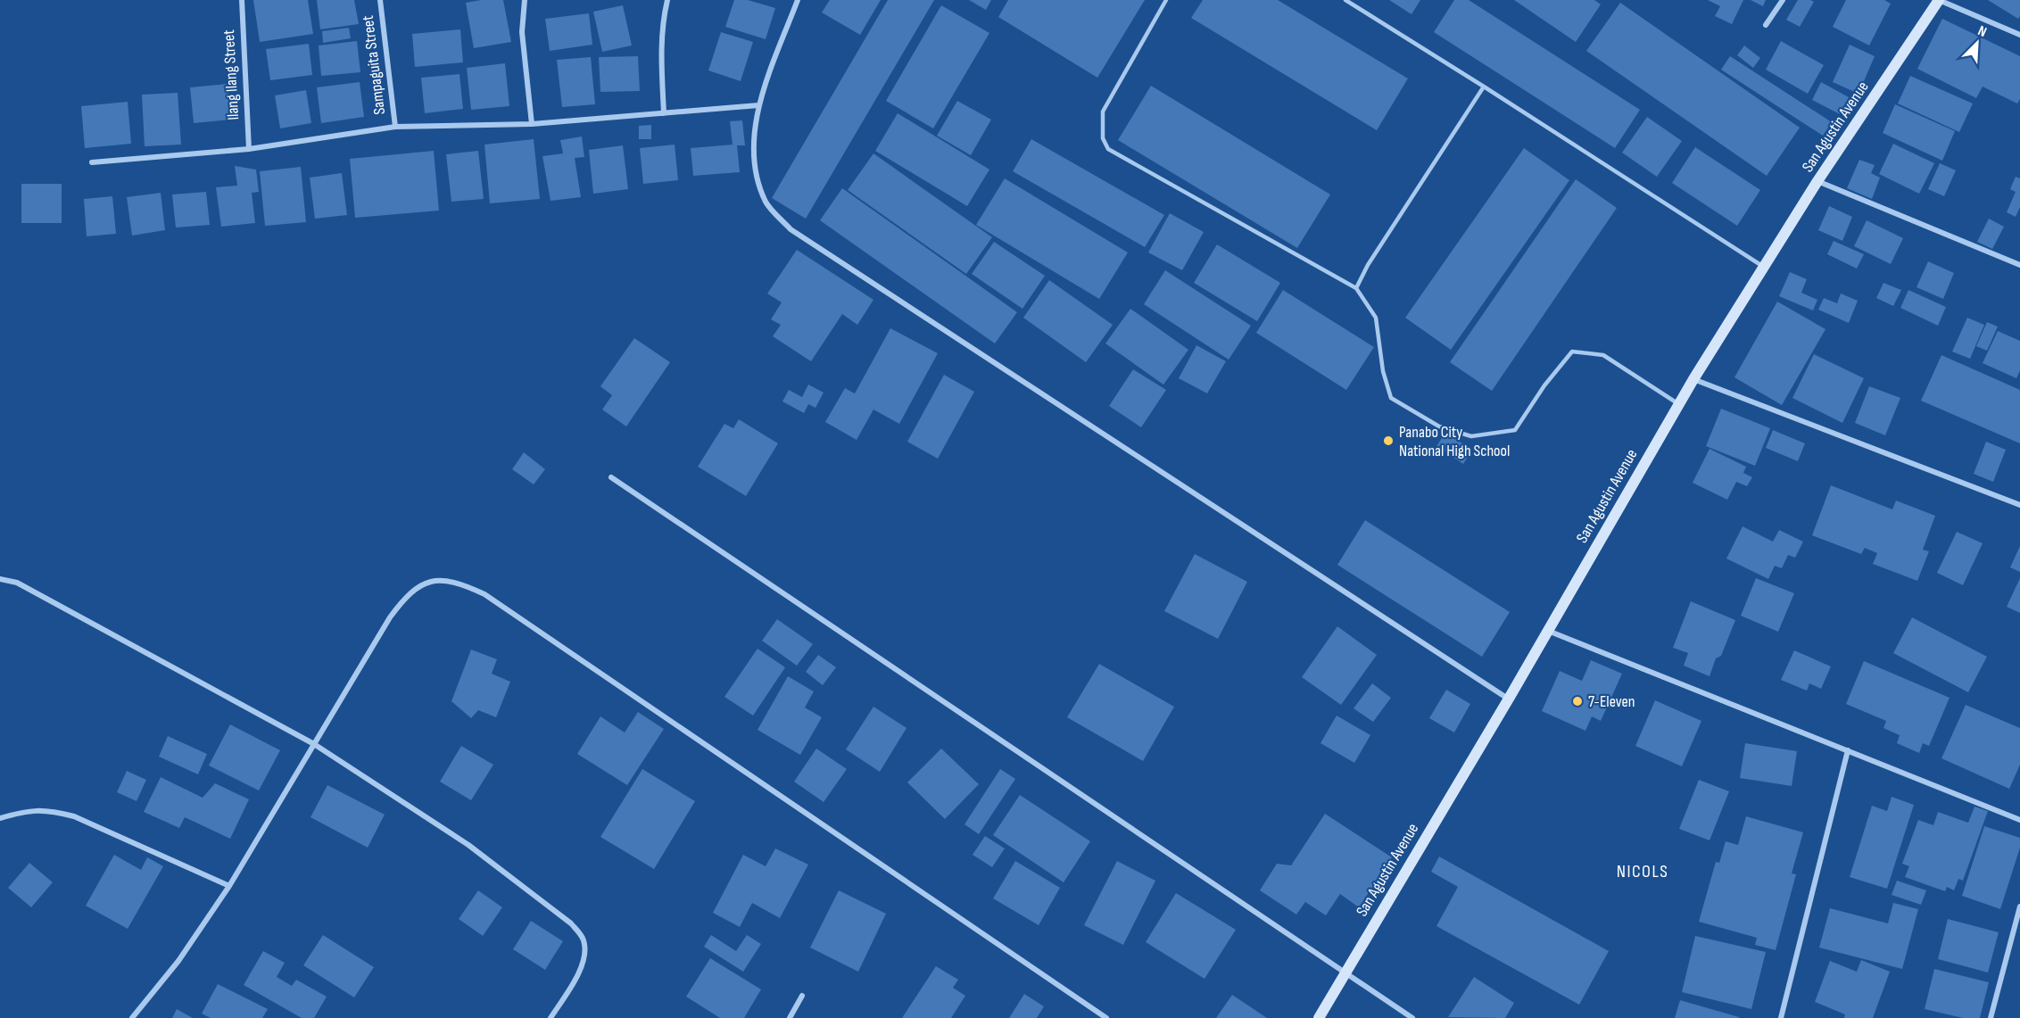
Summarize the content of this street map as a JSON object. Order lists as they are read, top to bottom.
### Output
{
  "streets": {
    "street": ["Sampaguita Street", "Ilang Ilang Street", "San Agustin Avenue"]
  },
  "districts": ["NICOLS"],
  "places": ["Panabo City National High School", "7-Eleven"],
  "north": "top right"
}
